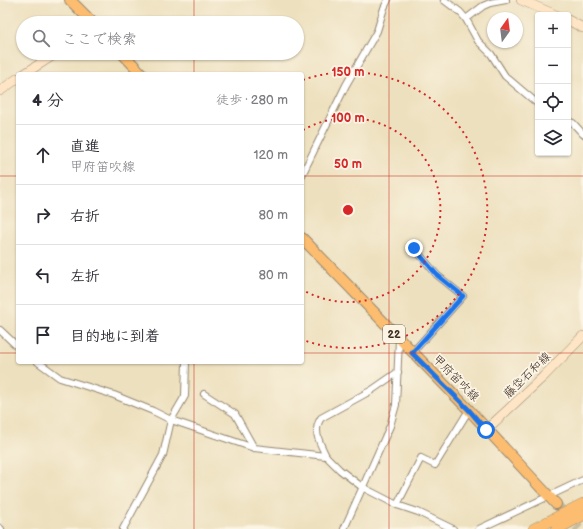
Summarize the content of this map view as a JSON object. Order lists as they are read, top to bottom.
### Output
{
  "streets": {
    "main road": ["22", "藤垈石和線", "甲府笛吹線"]
  },
  "crossings": [
    ["藤垈石和線", "甲府笛吹線"]
  ],
  "north": "top",
  "page": {
    "map_buttons": ["+", "−"],
    "search": "ここで検索",
    "heading": ["4 分", "徒歩 · 280 m"],
    "list": [
      ["直進", "甲府笛吹線", "120 m"],
      ["右折", "80 m"],
      ["左折", "80 m"],
      "目的地に到着"
    ]
  },
  "rings": ["150 m", "100 m", "50 m"]
}
